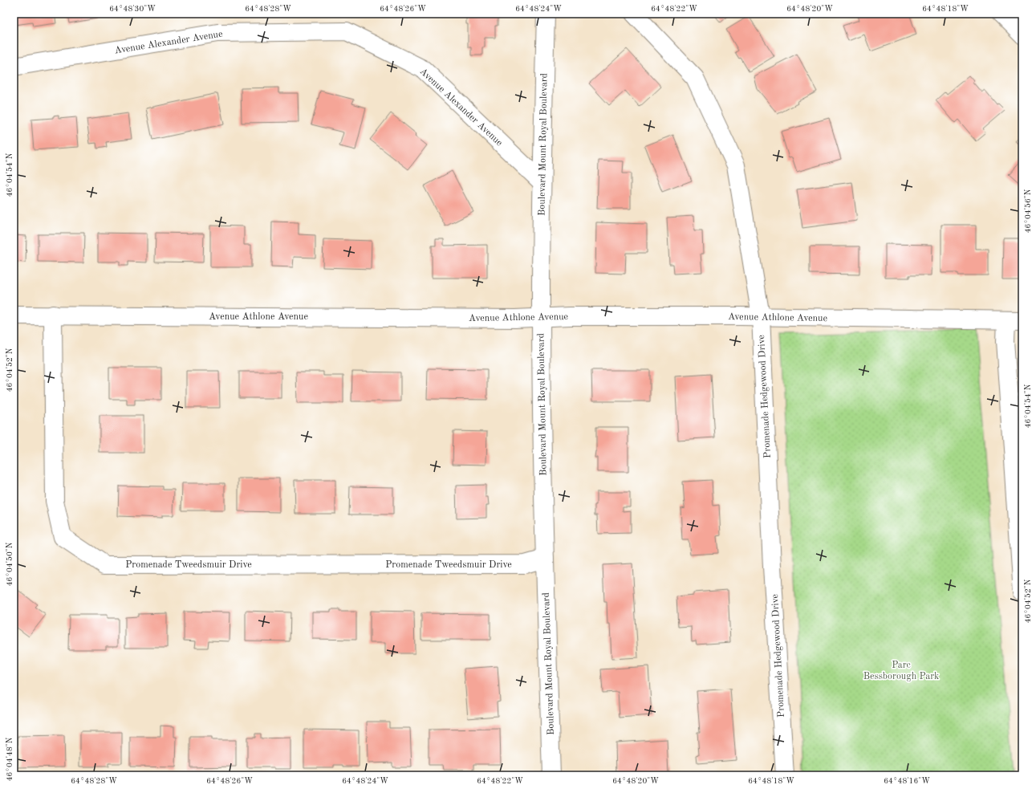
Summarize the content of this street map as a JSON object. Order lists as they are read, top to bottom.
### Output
{
  "streets": {
    "street": [
      "Avenue Alexander Avenue",
      "Boulevard Mount Royal Boulevard",
      "Avenue Athlone Avenue",
      "Promenade Hedgewood Drive",
      "Promenade Tweedsmuir Drive"
    ]
  },
  "crossings": [
    ["Avenue Alexander Avenue", "Boulevard Mount Royal Boulevard"],
    ["Boulevard Mount Royal Boulevard", "Avenue Athlone Avenue"],
    ["Boulevard Mount Royal Boulevard", "Promenade Tweedsmuir Drive"],
    ["Avenue Athlone Avenue", "Promenade Hedgewood Drive"],
    ["Avenue Athlone Avenue", "Promenade Tweedsmuir Drive"]
  ],
  "parks": ["Parc Bessborough Park"],
  "coordinates": [
    "64°48'30\"W",
    "64°48'28\"W",
    "64°48'26\"W",
    "64°48'24\"W",
    "64°48'22\"W",
    "64°48'20\"W",
    "64°48'18\"W",
    "46°04'54\"N",
    "46°04'56\"N",
    "46°04'52\"N",
    "46°04'50\"N",
    "46°04'48\"N",
    "64°48'16\"W"
  ]
}
